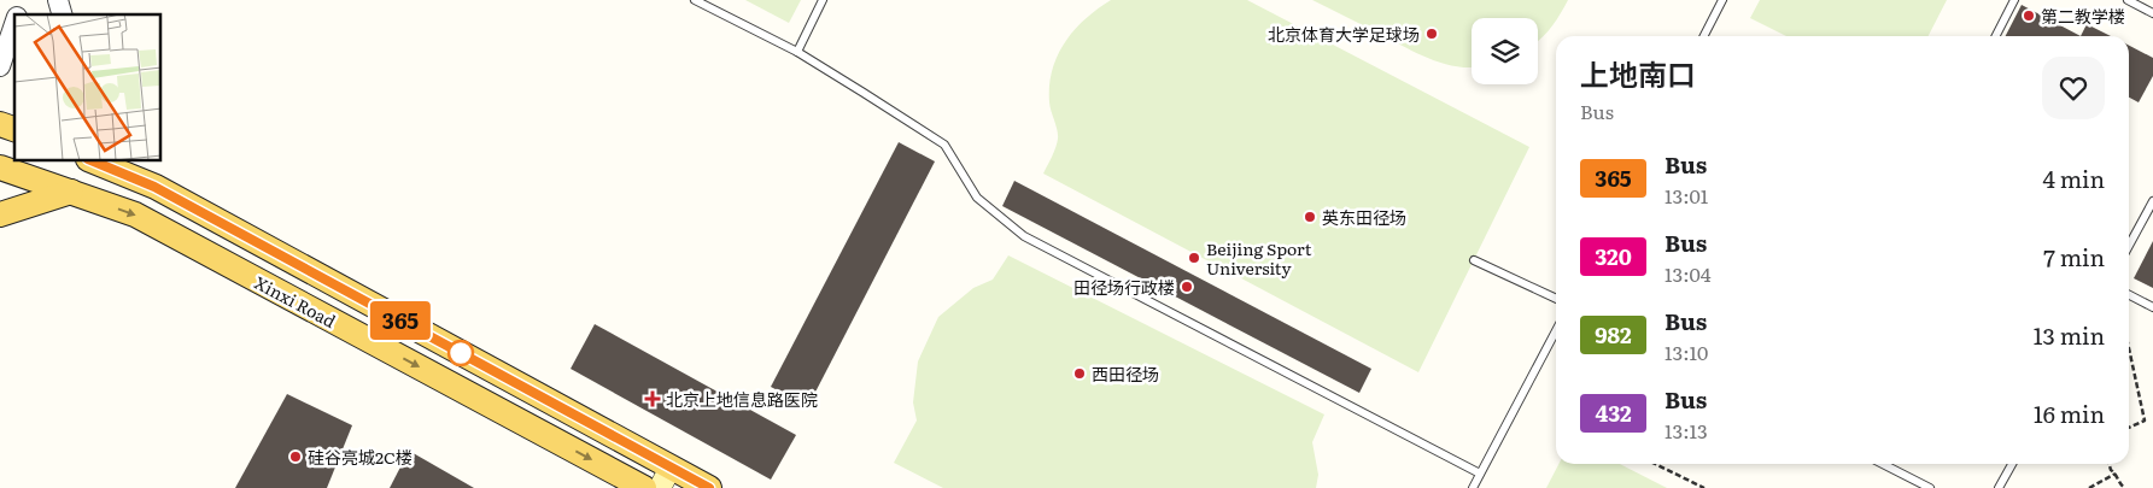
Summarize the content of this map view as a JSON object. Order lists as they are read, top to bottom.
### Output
{
  "streets": {
    "main road": ["Xinxi Road"]
  },
  "places": {
    "other": [
      "第二教学楼",
      "北京体育大学足球场",
      "英东田径场",
      "Beijing Sport University",
      "田径场行政楼",
      "西田径场",
      "硅谷亮城2C楼"
    ],
    "health": ["北京上地信息路医院"]
  },
  "lines": ["bus line 365"],
  "page": {
    "on_map": "365",
    "heading": ["上地南口", "Bus"],
    "list": [
      {
        "mark": "365",
        "name": "Bus",
        "note": "13:01",
        "value": "4 min"
      },
      {
        "mark": "320",
        "name": "Bus",
        "note": "13:04",
        "value": "7 min"
      },
      {
        "mark": "982",
        "name": "Bus",
        "note": "13:10",
        "value": "13 min"
      },
      {
        "mark": "432",
        "name": "Bus",
        "note": "13:13",
        "value": "16 min"
      }
    ]
  }
}
